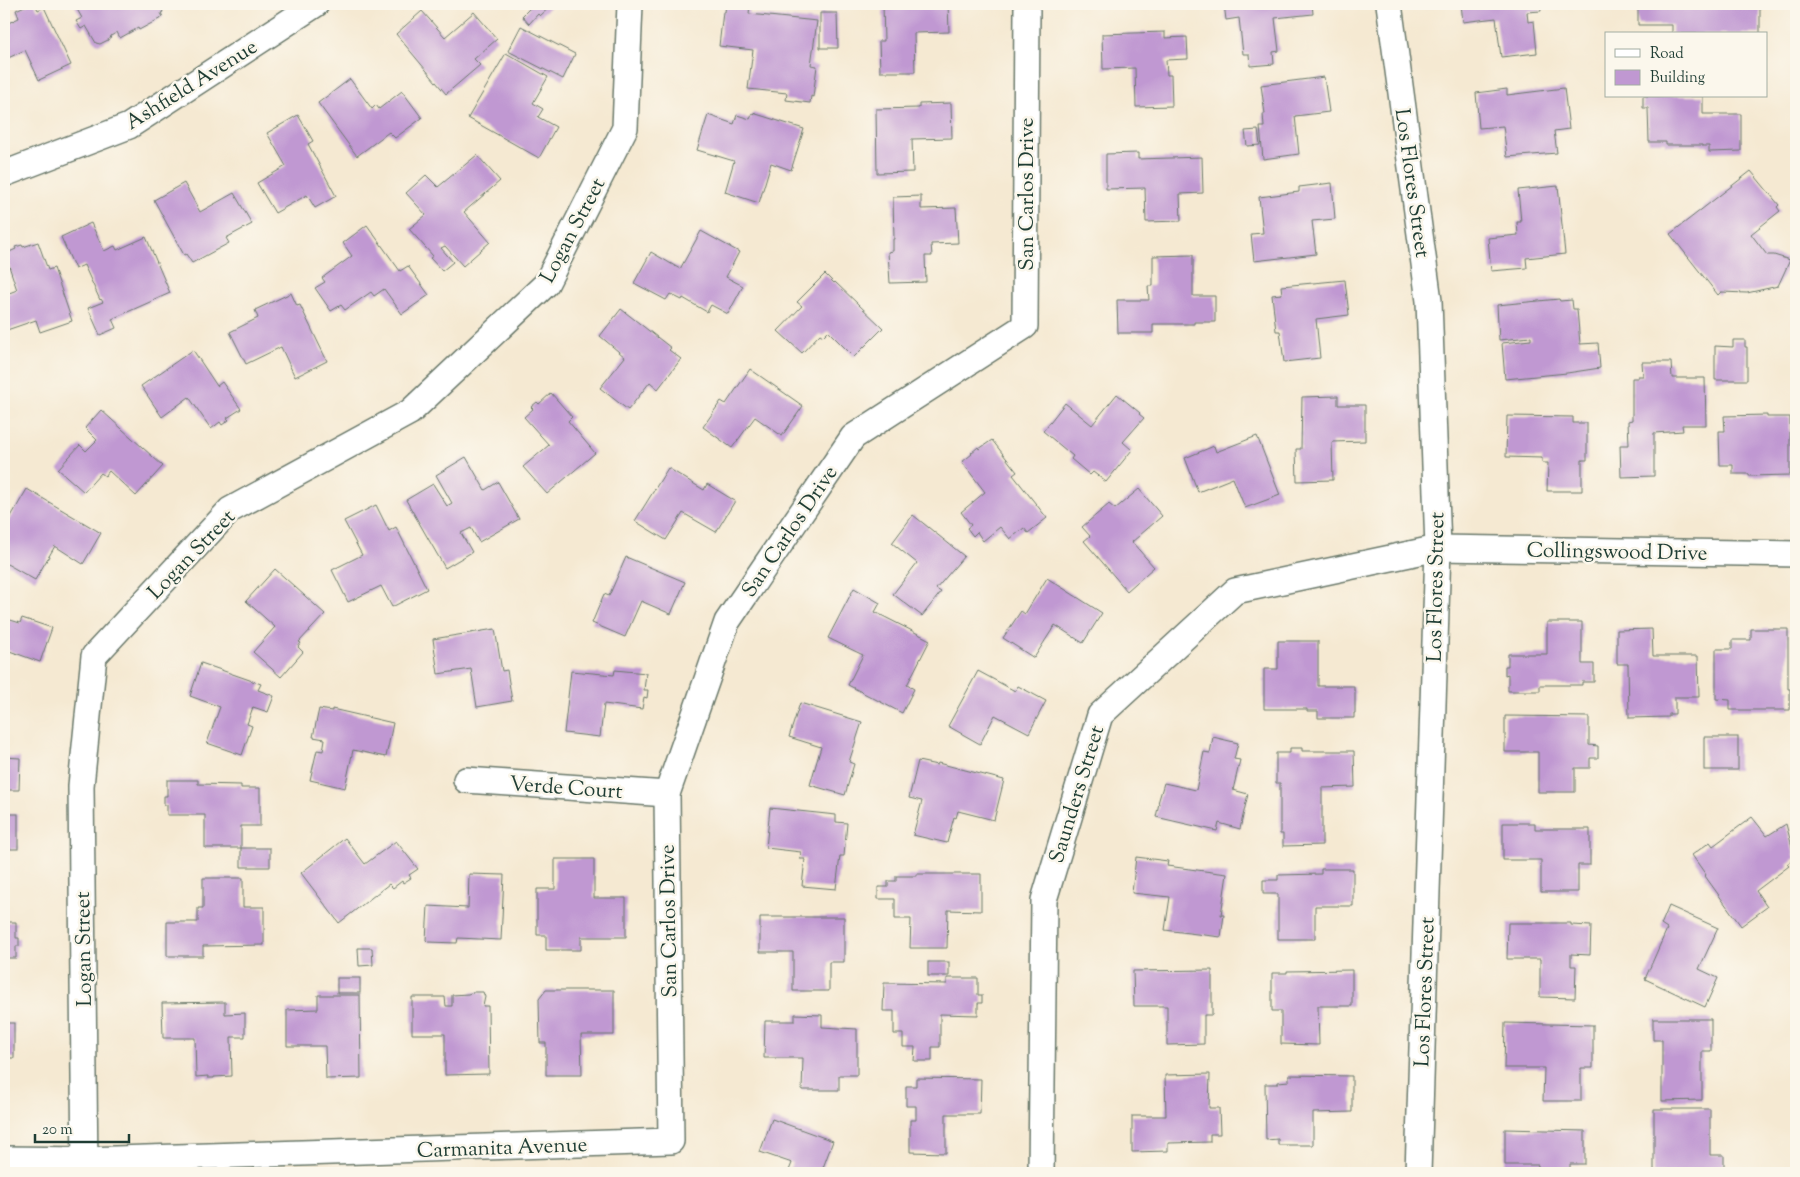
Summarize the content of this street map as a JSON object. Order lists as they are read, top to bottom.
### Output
{
  "streets": {
    "street": [
      "Ashfield Avenue",
      "Los Flores Street",
      "San Carlos Drive",
      "Logan Street",
      "Collingswood Drive",
      "Verde Court",
      "Saunders Street",
      "Carmanita Avenue"
    ]
  },
  "crossings": [
    ["Los Flores Street", "Collingswood Drive"],
    ["Los Flores Street", "Saunders Street"],
    ["San Carlos Drive", "Verde Court"],
    ["San Carlos Drive", "Carmanita Avenue"],
    ["Logan Street", "Carmanita Avenue"],
    ["Collingswood Drive", "Saunders Street"]
  ],
  "legend": ["Road", "Building"],
  "scale_bar": "20 m"
}
